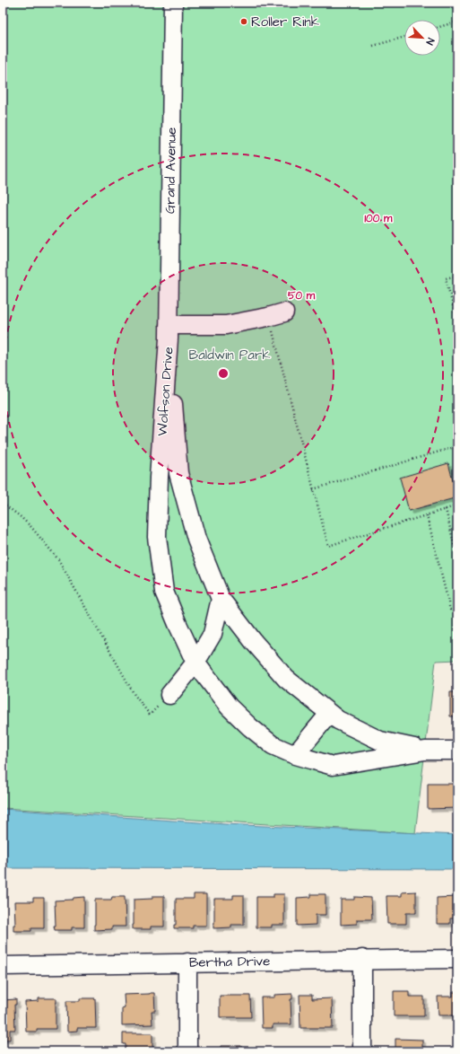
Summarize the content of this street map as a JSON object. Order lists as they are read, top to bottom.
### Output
{
  "streets": {
    "street": ["Grand Avenue", "Wolfson Drive", "Bertha Drive"]
  },
  "crossings": [
    ["Grand Avenue", "Wolfson Drive"]
  ],
  "parks": ["Baldwin Park"],
  "places": ["Roller Rink"],
  "north": "bottom right",
  "rings": ["100 m", "50 m"]
}
